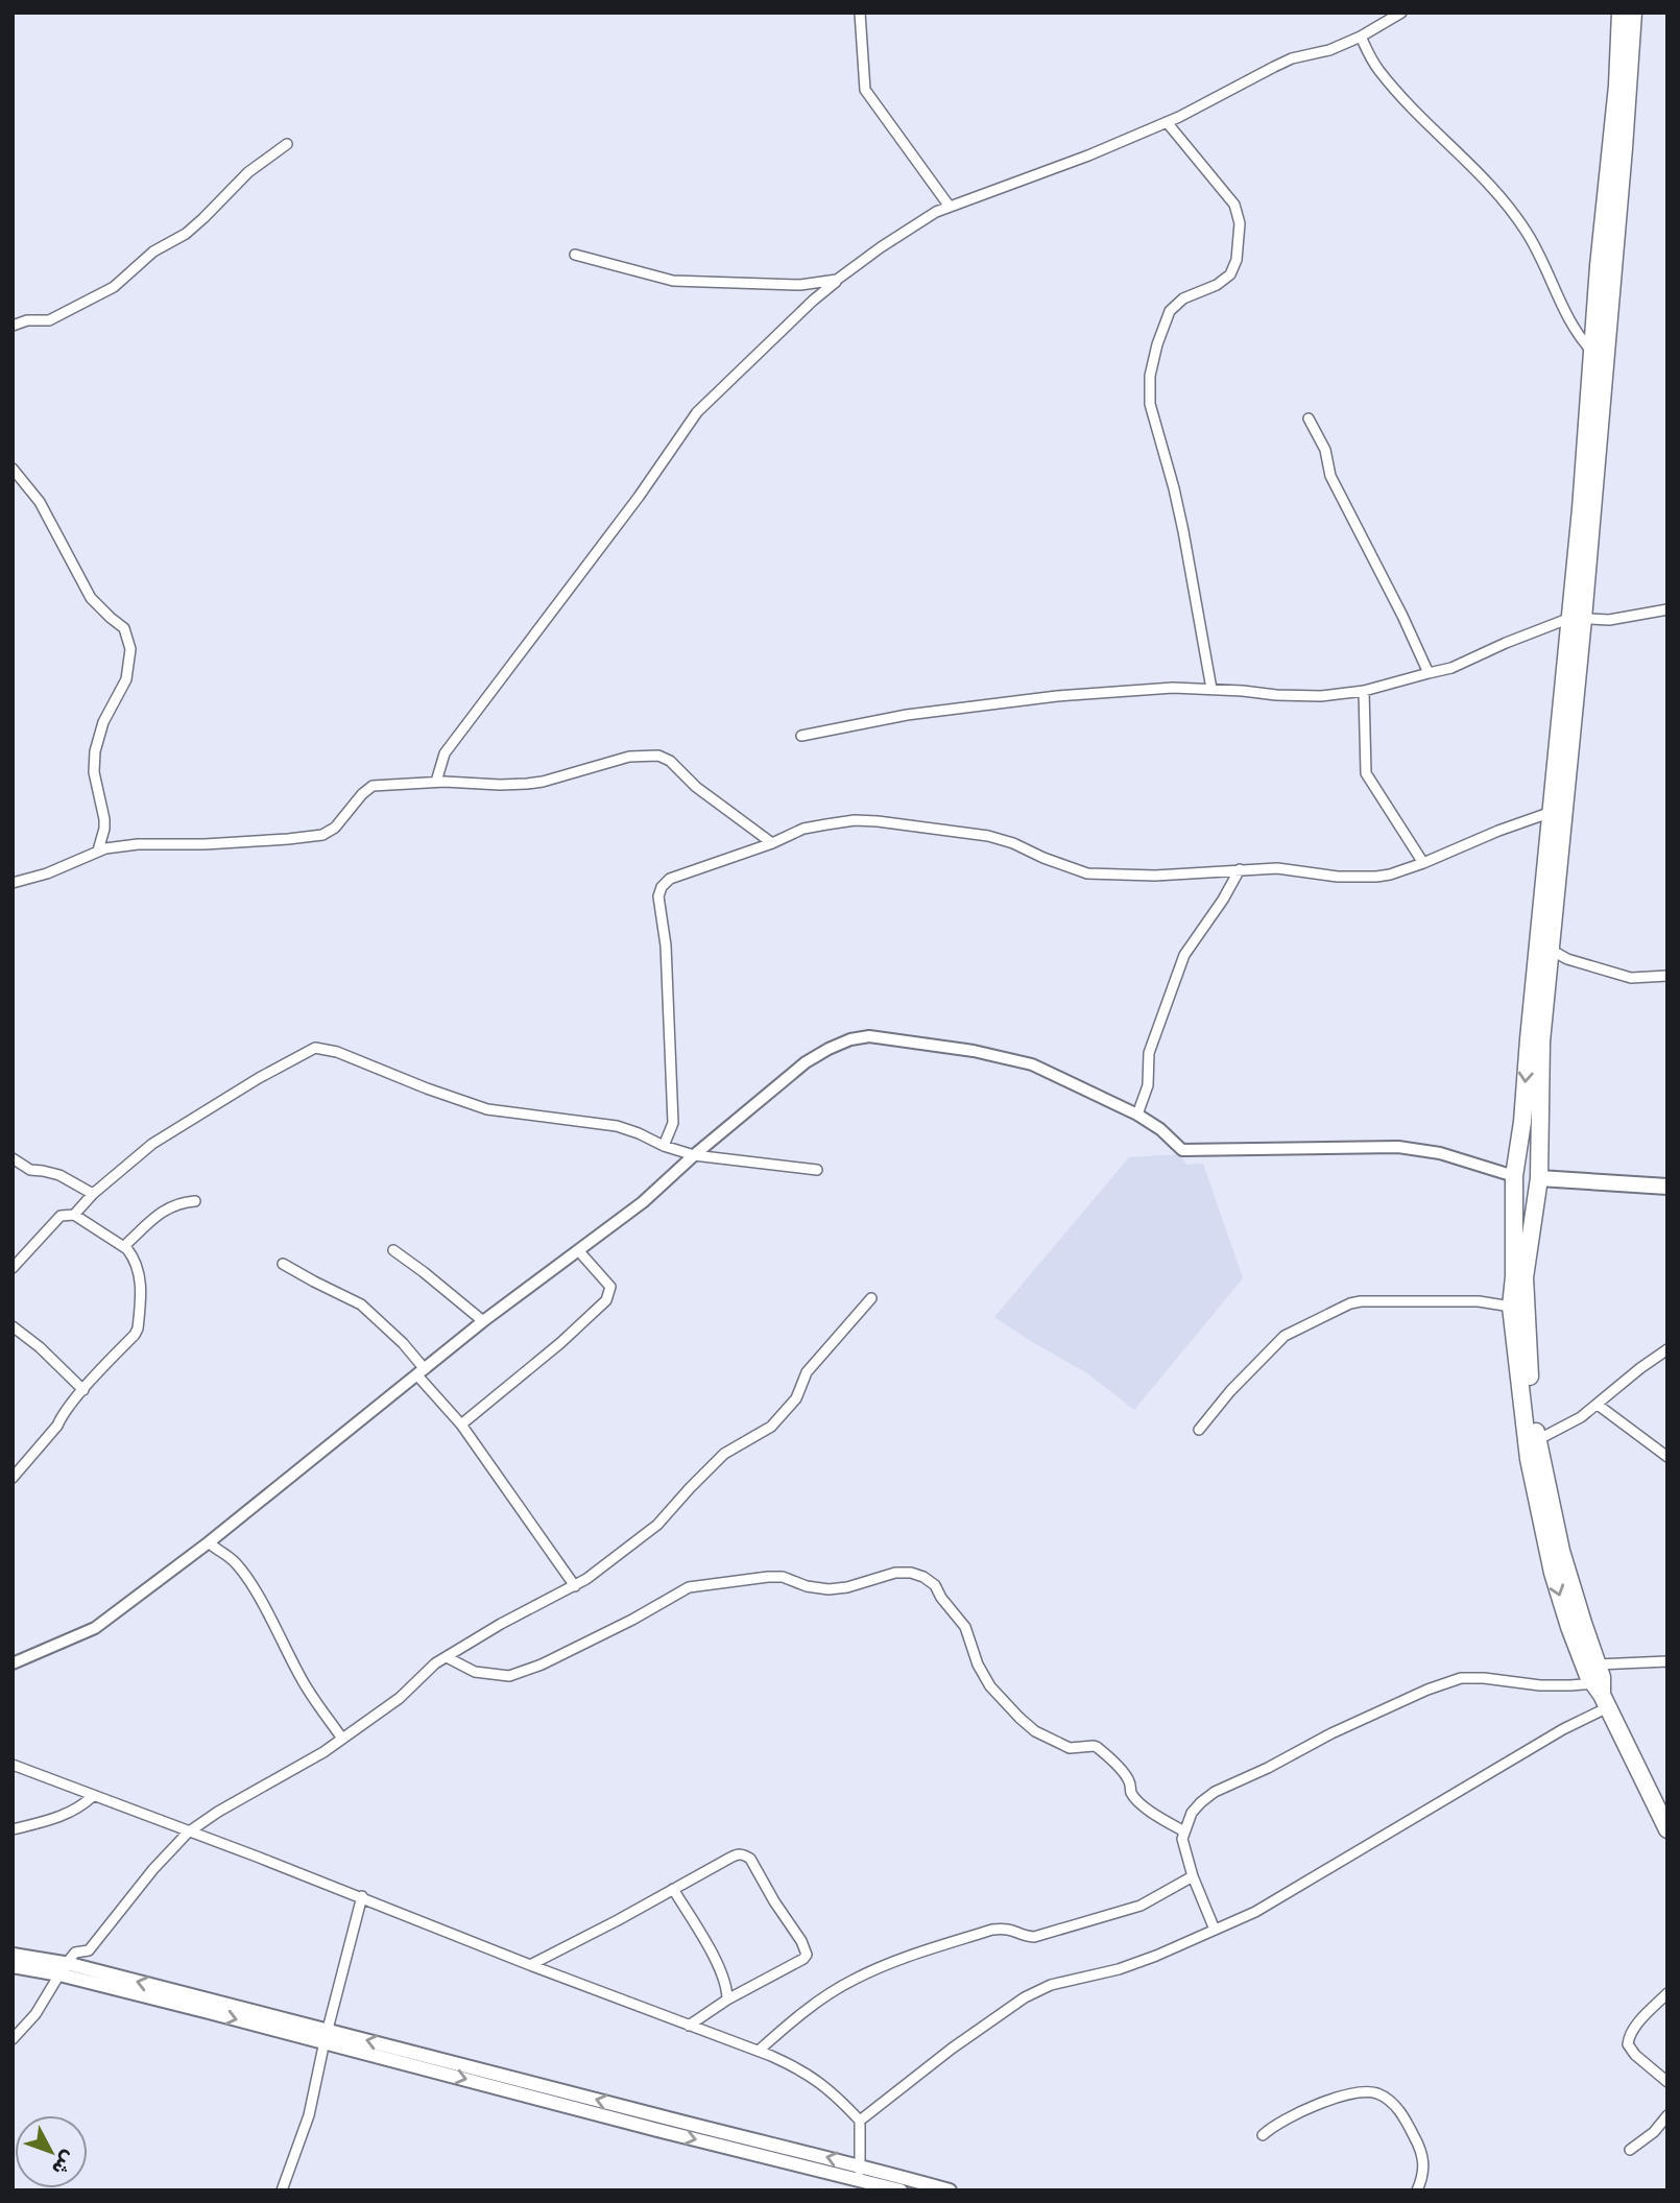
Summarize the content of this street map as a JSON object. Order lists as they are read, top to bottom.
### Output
{
  "north": "bottom right"
}
